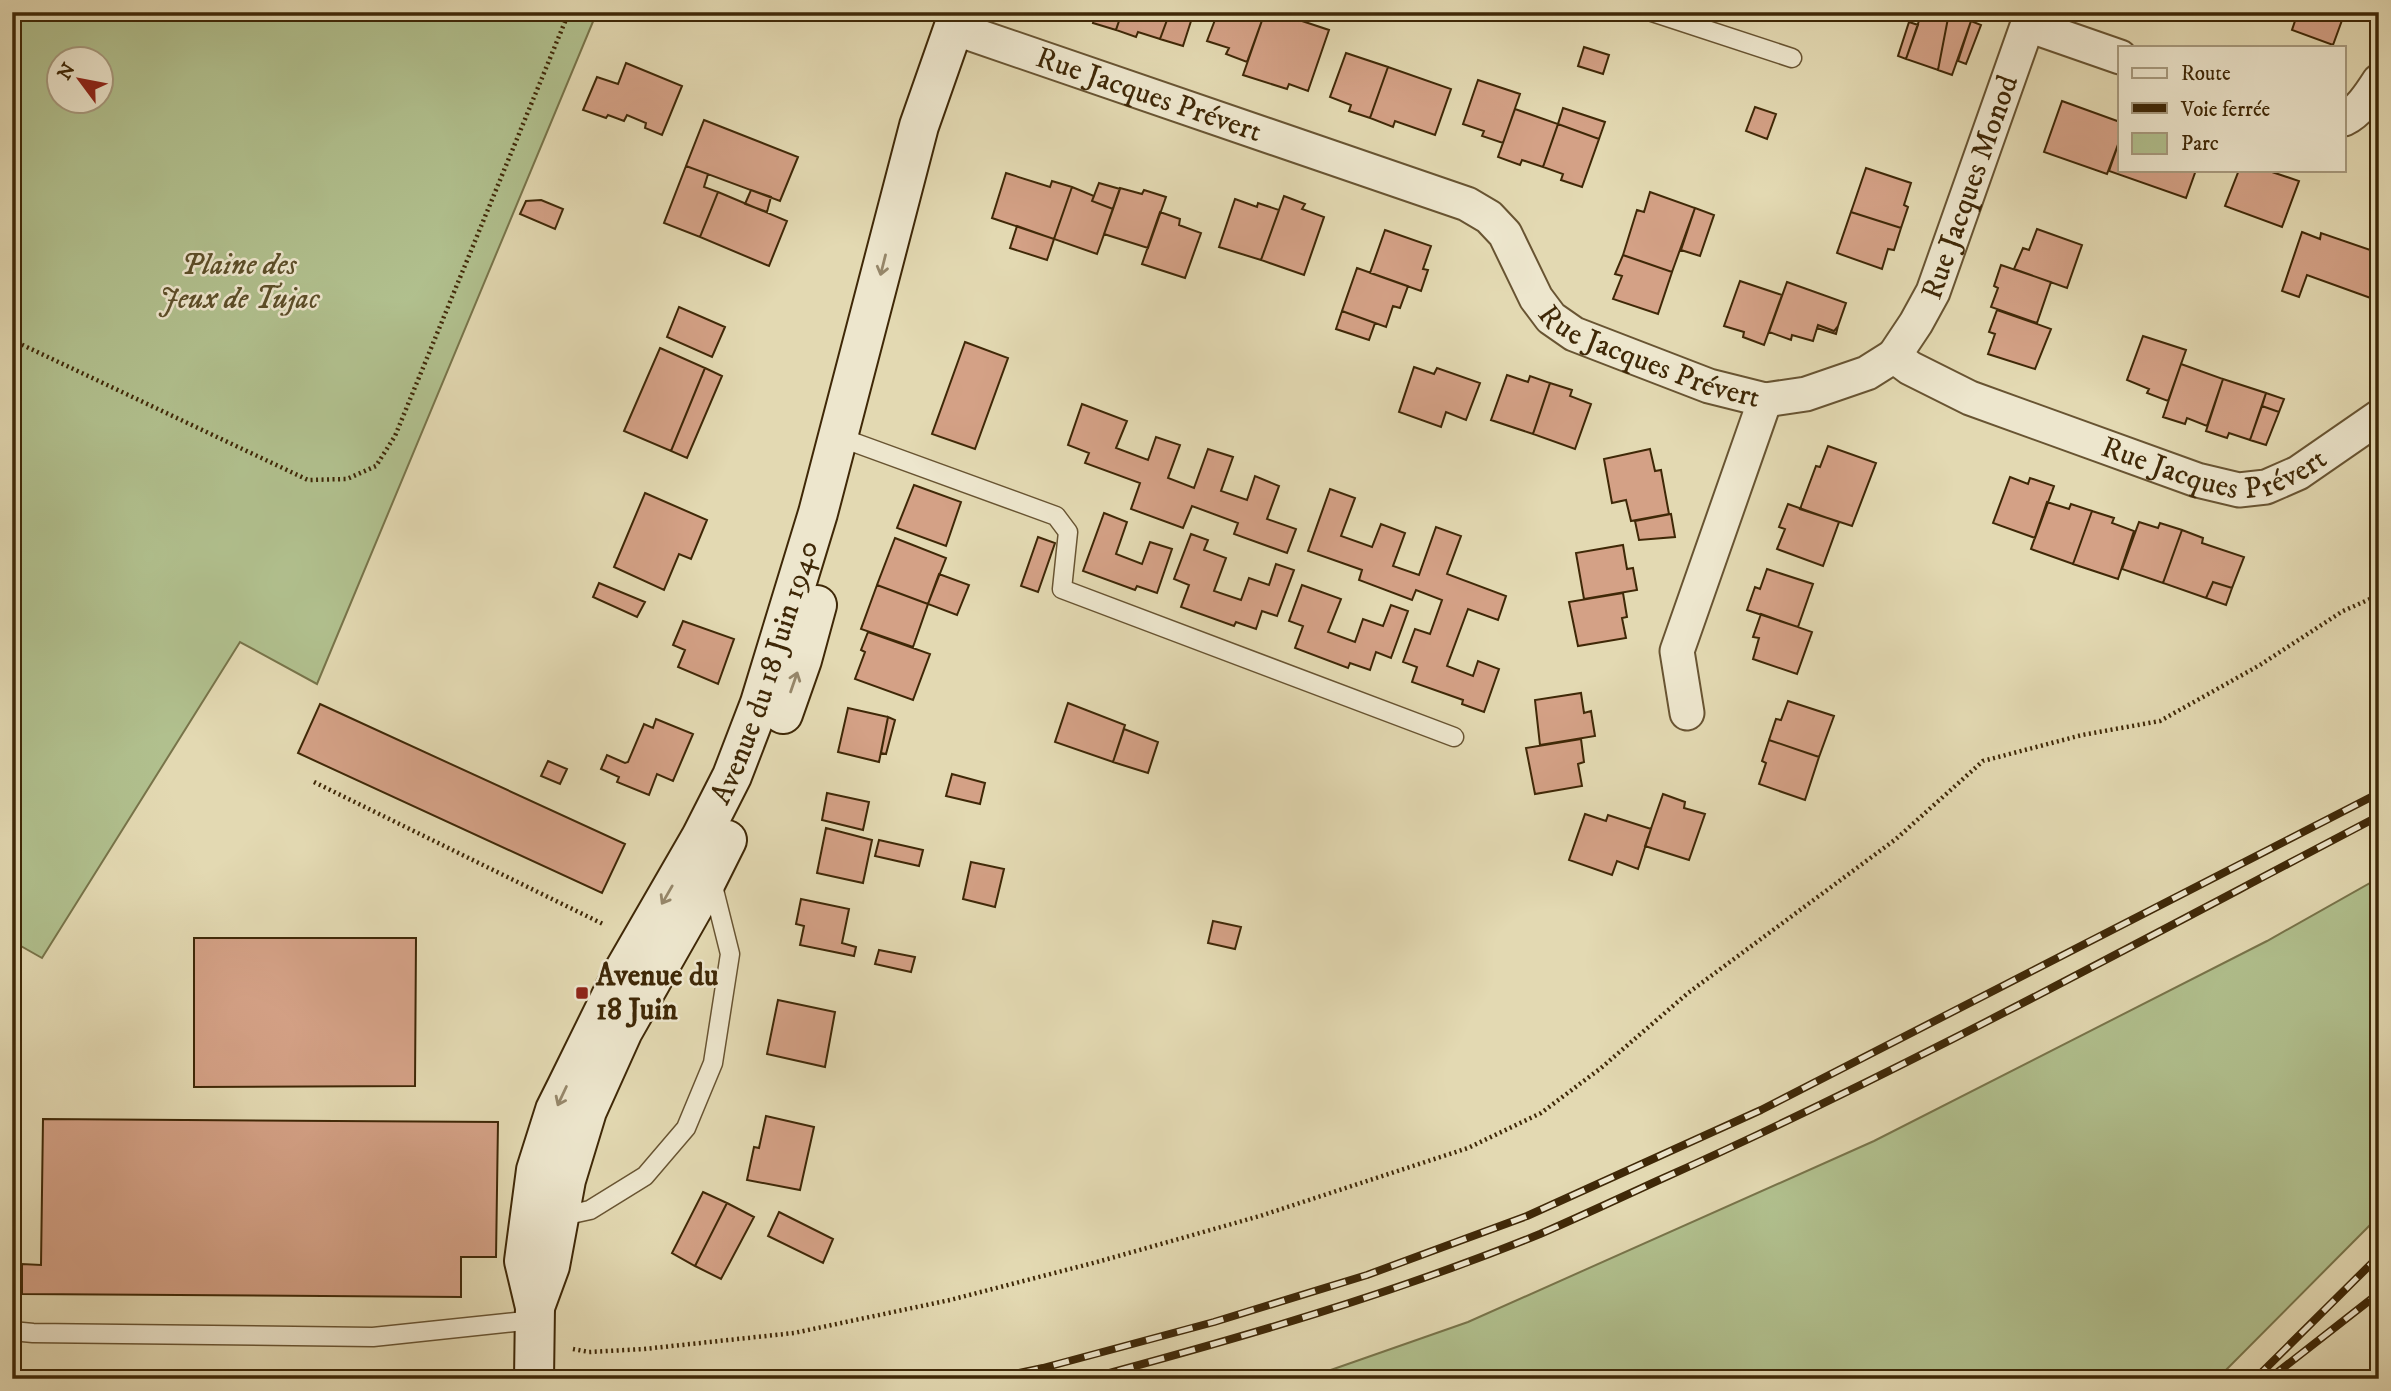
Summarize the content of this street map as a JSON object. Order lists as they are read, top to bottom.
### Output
{
  "streets": {
    "street": ["Rue Jacques Prévert", "Rue Jacques Monod", "Avenue du 18 Juin 1940"]
  },
  "crossings": [
    ["Rue Jacques Prévert", "Rue Jacques Monod"],
    ["Rue Jacques Prévert", "Avenue du 18 Juin 1940"]
  ],
  "parks": ["Plaine des Jeux de Tujac"],
  "places": {
    "transit": ["Avenue du 18 Juin"]
  },
  "legend": ["Route", "Voie ferrée", "Parc"],
  "north": "top left"
}
